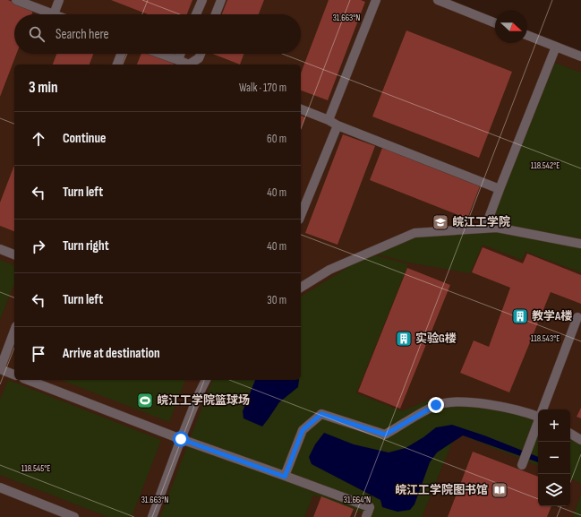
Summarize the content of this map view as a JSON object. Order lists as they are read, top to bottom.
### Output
{
  "places": {
    "school or university": ["皖江工学院"],
    "building": ["教学A楼", "实验G楼"],
    "sports": ["皖江工学院篮球场"],
    "library": ["皖江工学院图书馆"]
  },
  "north": "right",
  "page": {
    "search": "Search here",
    "heading": ["3 min", "Walk · 170 m"],
    "list": [
      ["Continue", "60 m"],
      ["Turn left", "40 m"],
      ["Turn right", "40 m"],
      ["Turn left", "30 m"],
      "Arrive at destination"
    ],
    "map_buttons": ["+", "−"]
  },
  "coordinates": [
    "31.663°N",
    "118.542°E",
    "118.543°E",
    "118.545°E",
    "31.664°N"
  ]
}
